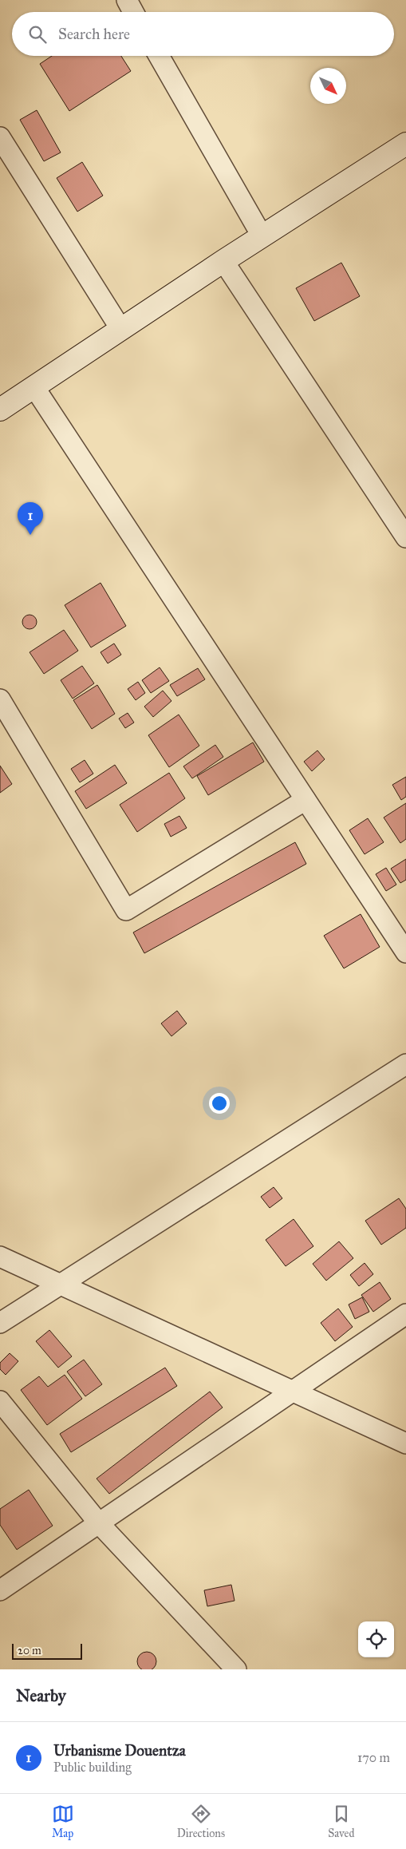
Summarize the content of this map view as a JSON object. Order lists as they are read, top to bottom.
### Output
{
  "scale_bar": "20 m",
  "north": "bottom right",
  "page": {
    "search": "Search here",
    "pins": "1",
    "scale": "20 m",
    "heading": "Nearby",
    "list": [
      {
        "mark": "1",
        "name": "Urbanisme Douentza",
        "note": "Public building",
        "value": "170 m"
      }
    ],
    "nav": ["Map", "Directions", "Saved"]
  }
}
